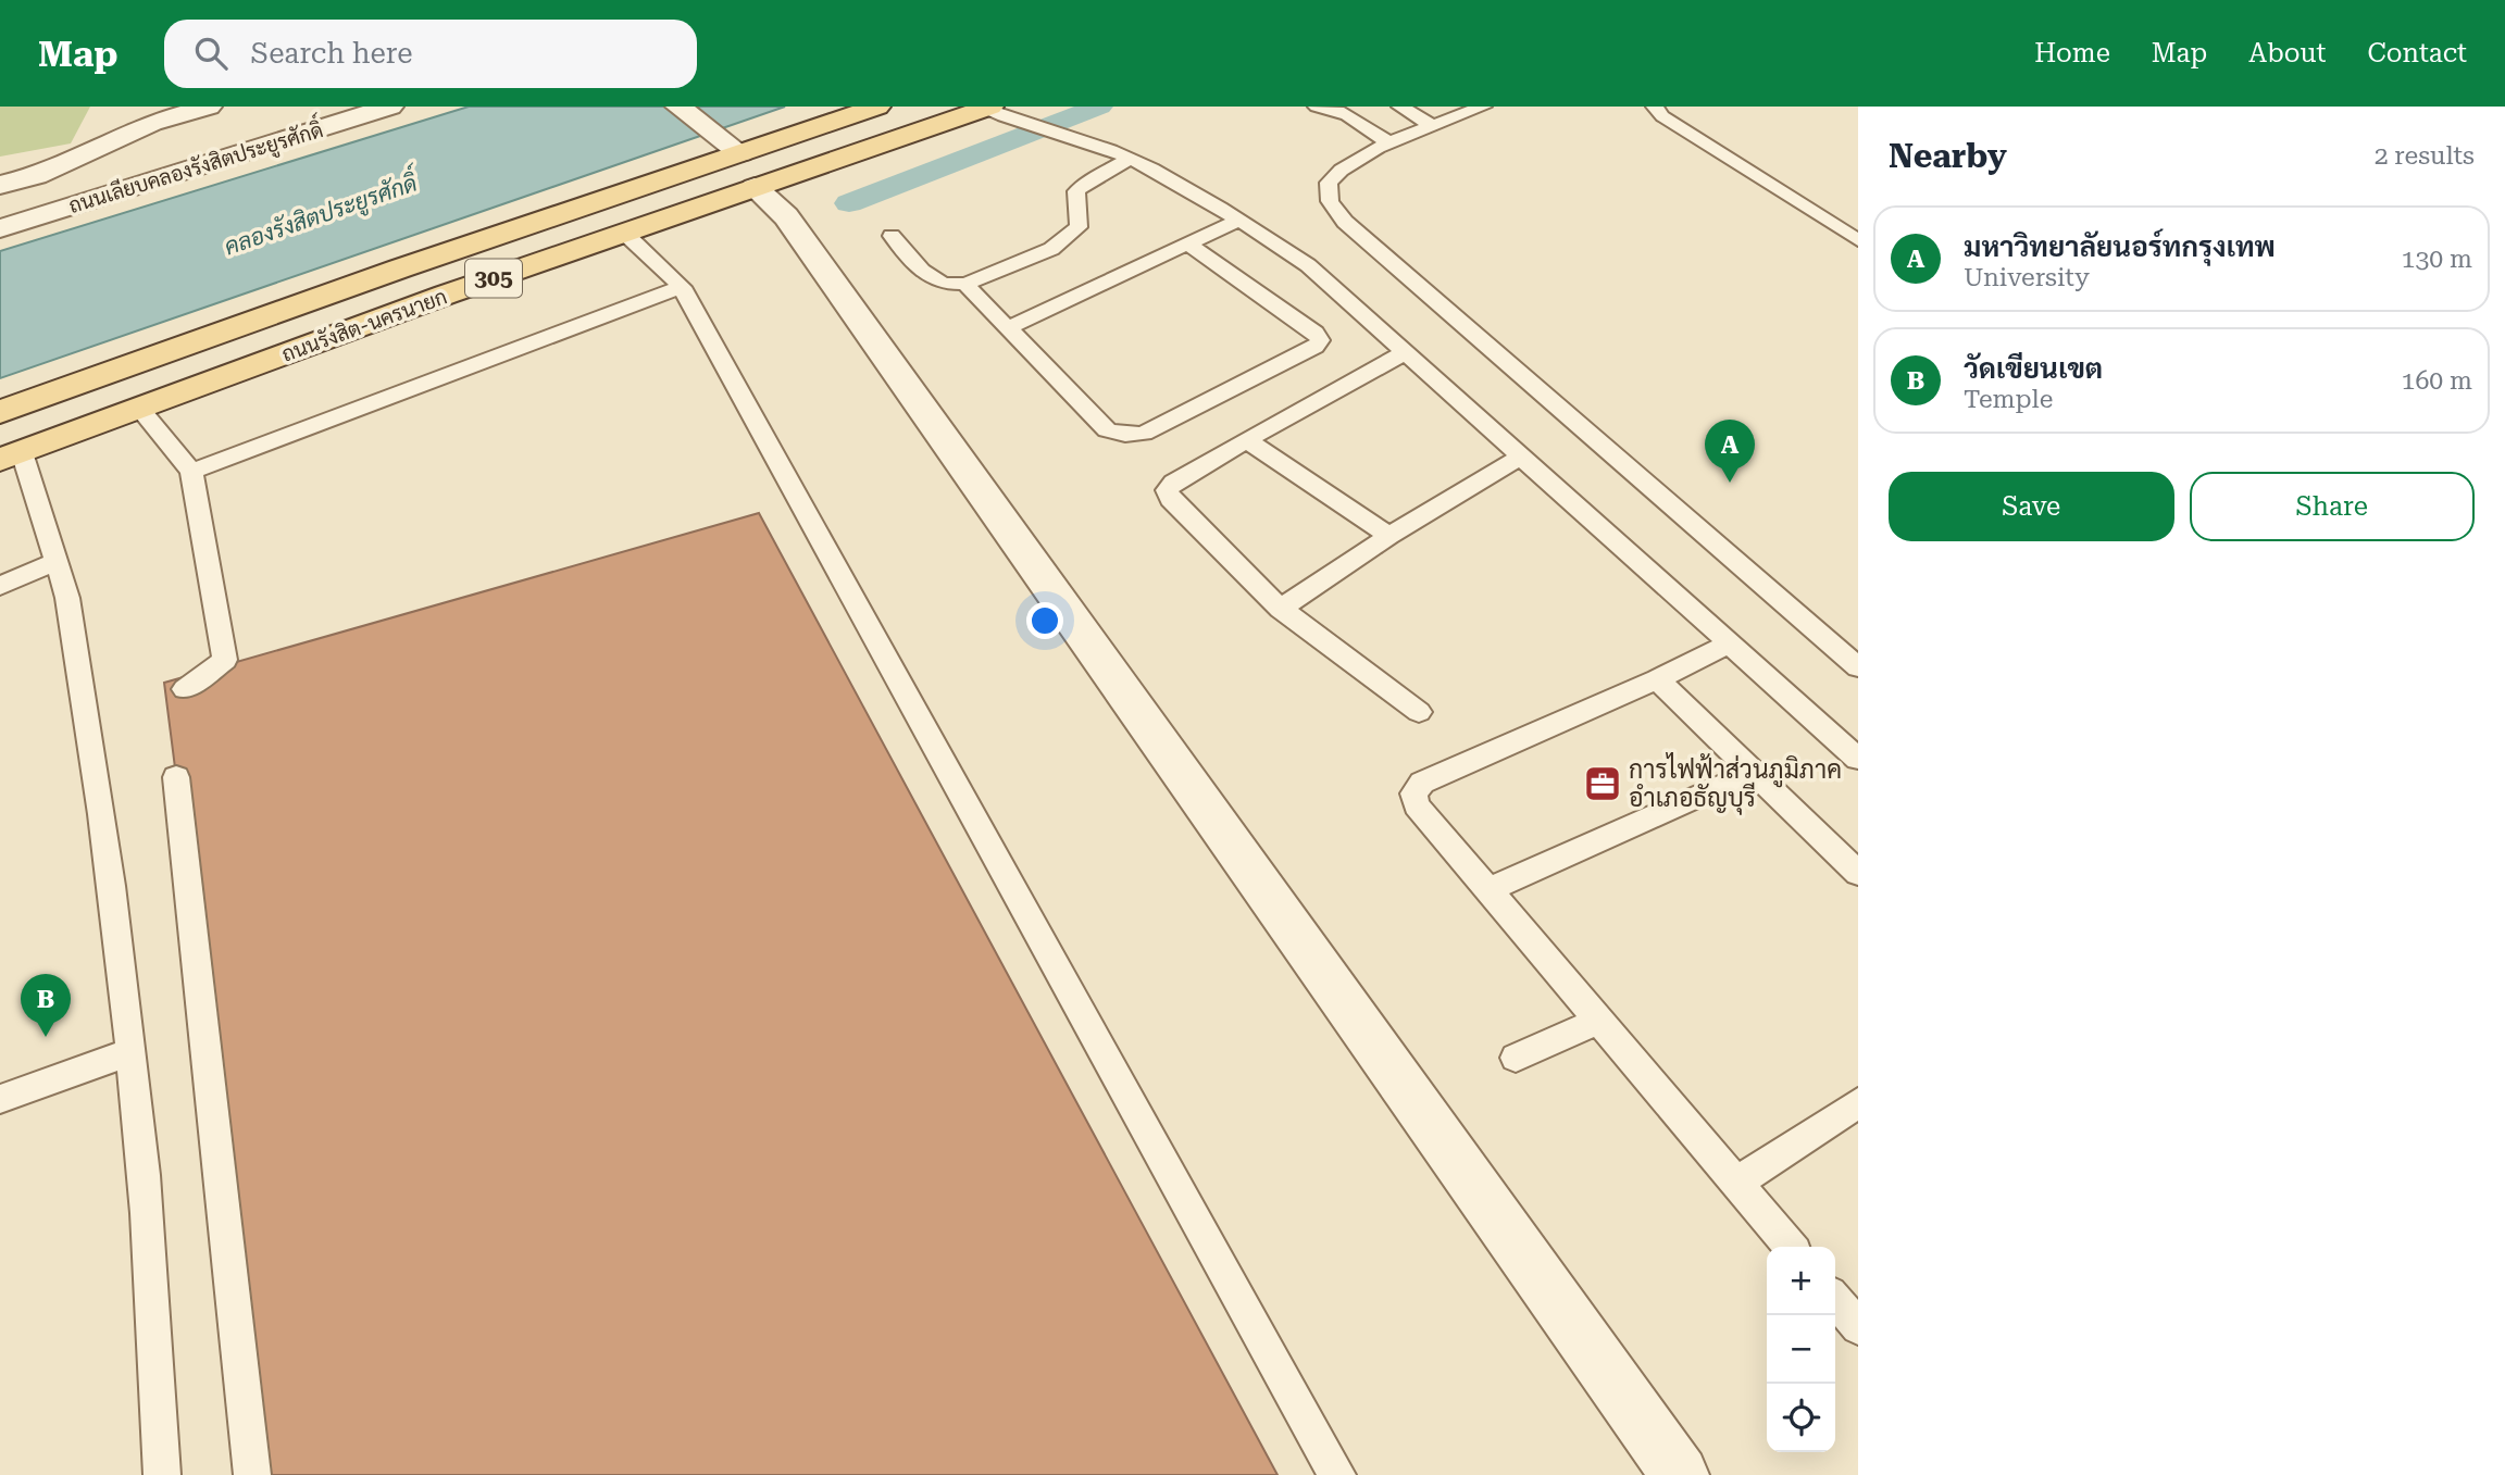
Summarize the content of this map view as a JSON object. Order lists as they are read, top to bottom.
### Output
{
  "streets": {
    "main road": ["305", "ถนนรังสิต-นครนายก"],
    "street": ["ถนนเลียบคลองรังสิตประยูรศักดิ์"]
  },
  "water": ["คลองรังสิตประยูรศักดิ์"],
  "places": {
    "office": ["การไฟฟ้าส่วนภูมิภาค อำเภอธัญบุรี"]
  },
  "page": {
    "header": "Map",
    "search": "Search here",
    "nav": [
      "Home",
      "Map",
      "About",
      "Contact"
    ],
    "heading": ["Nearby", "2 results"],
    "list": [
      {
        "mark": "A",
        "name": "มหาวิทยาลัยนอร์ทกรุงเทพ",
        "note": "University",
        "value": "130 m"
      },
      {
        "mark": "B",
        "name": "วัดเขียนเขต",
        "note": "Temple",
        "value": "160 m"
      }
    ],
    "pins": ["A", "B"],
    "buttons": ["Save", "Share"],
    "map_buttons": ["+", "−"]
  }
}
